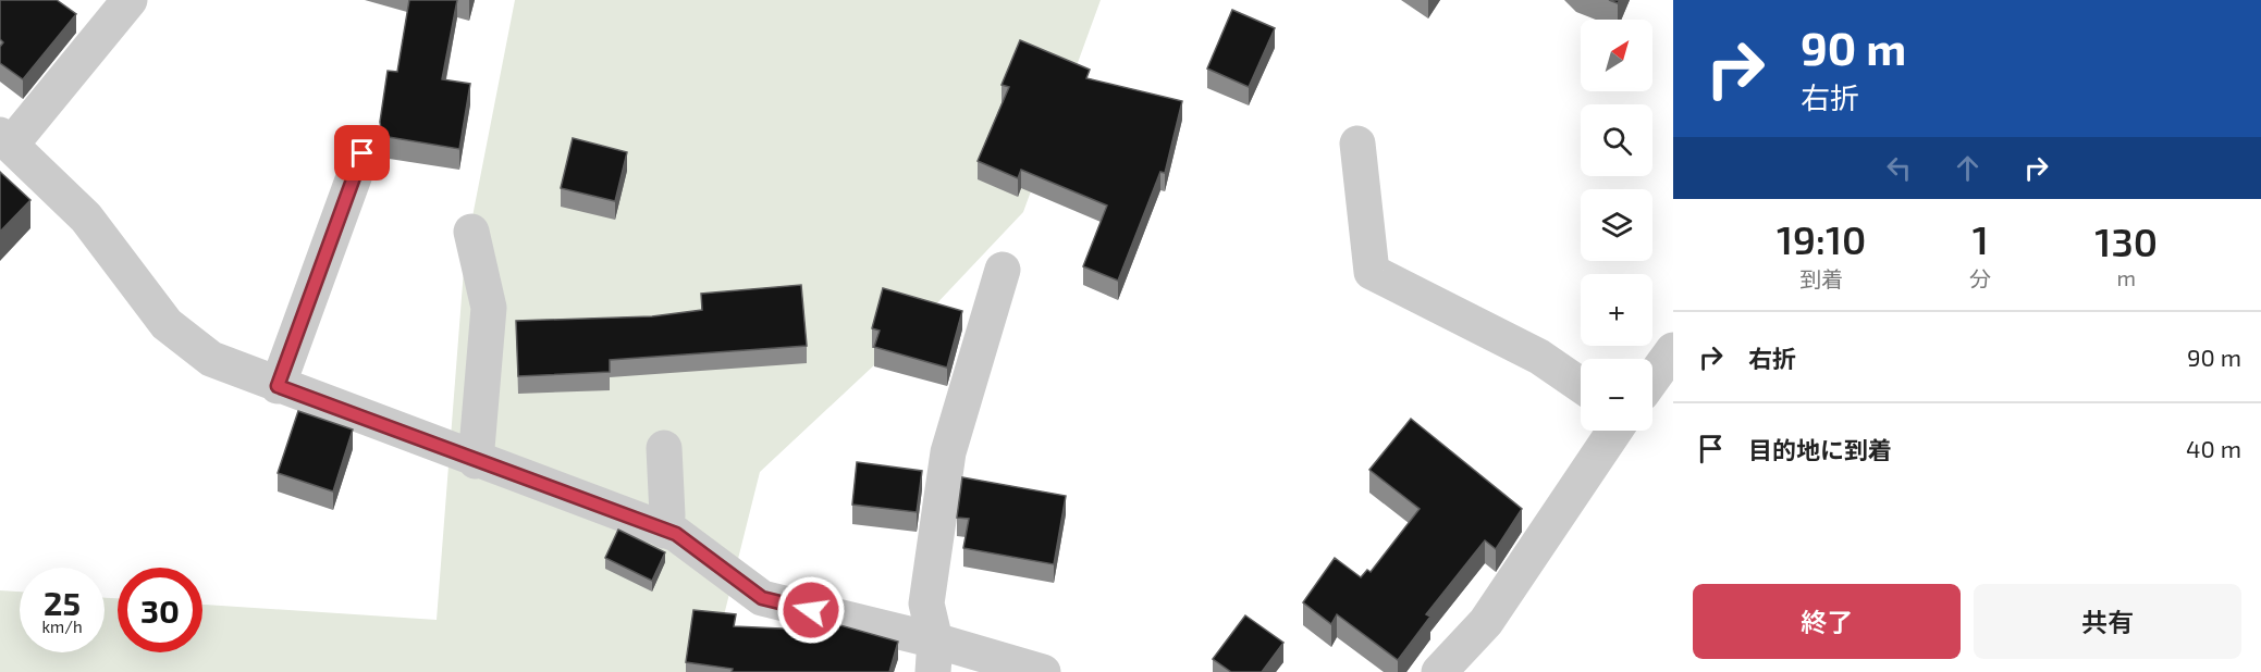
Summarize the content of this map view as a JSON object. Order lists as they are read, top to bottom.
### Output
{
  "north": "top right",
  "page": {
    "turn": ["90 m", "右折"],
    "map_buttons": ["+", "−"],
    "eta": [
      "19:10",
      "到着",
      "1",
      "分",
      "130",
      "m"
    ],
    "list": [
      {
        "name": "右折",
        "value": "90 m"
      },
      {
        "name": "目的地に到着",
        "value": "40 m"
      }
    ],
    "speed": "25 km/h",
    "limit": "30",
    "buttons": ["終了", "共有"]
  }
}
